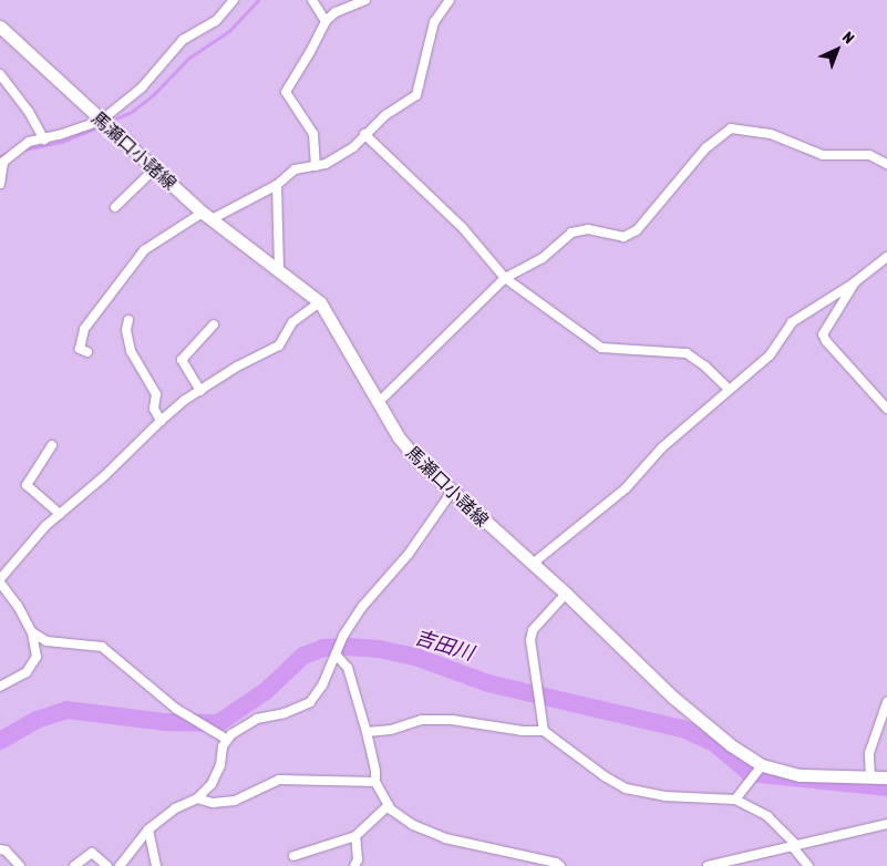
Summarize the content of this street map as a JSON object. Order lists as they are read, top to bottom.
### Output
{
  "streets": {
    "main road": ["馬瀬口小諸線"]
  },
  "water": ["吉田川"],
  "north": "top right"
}
